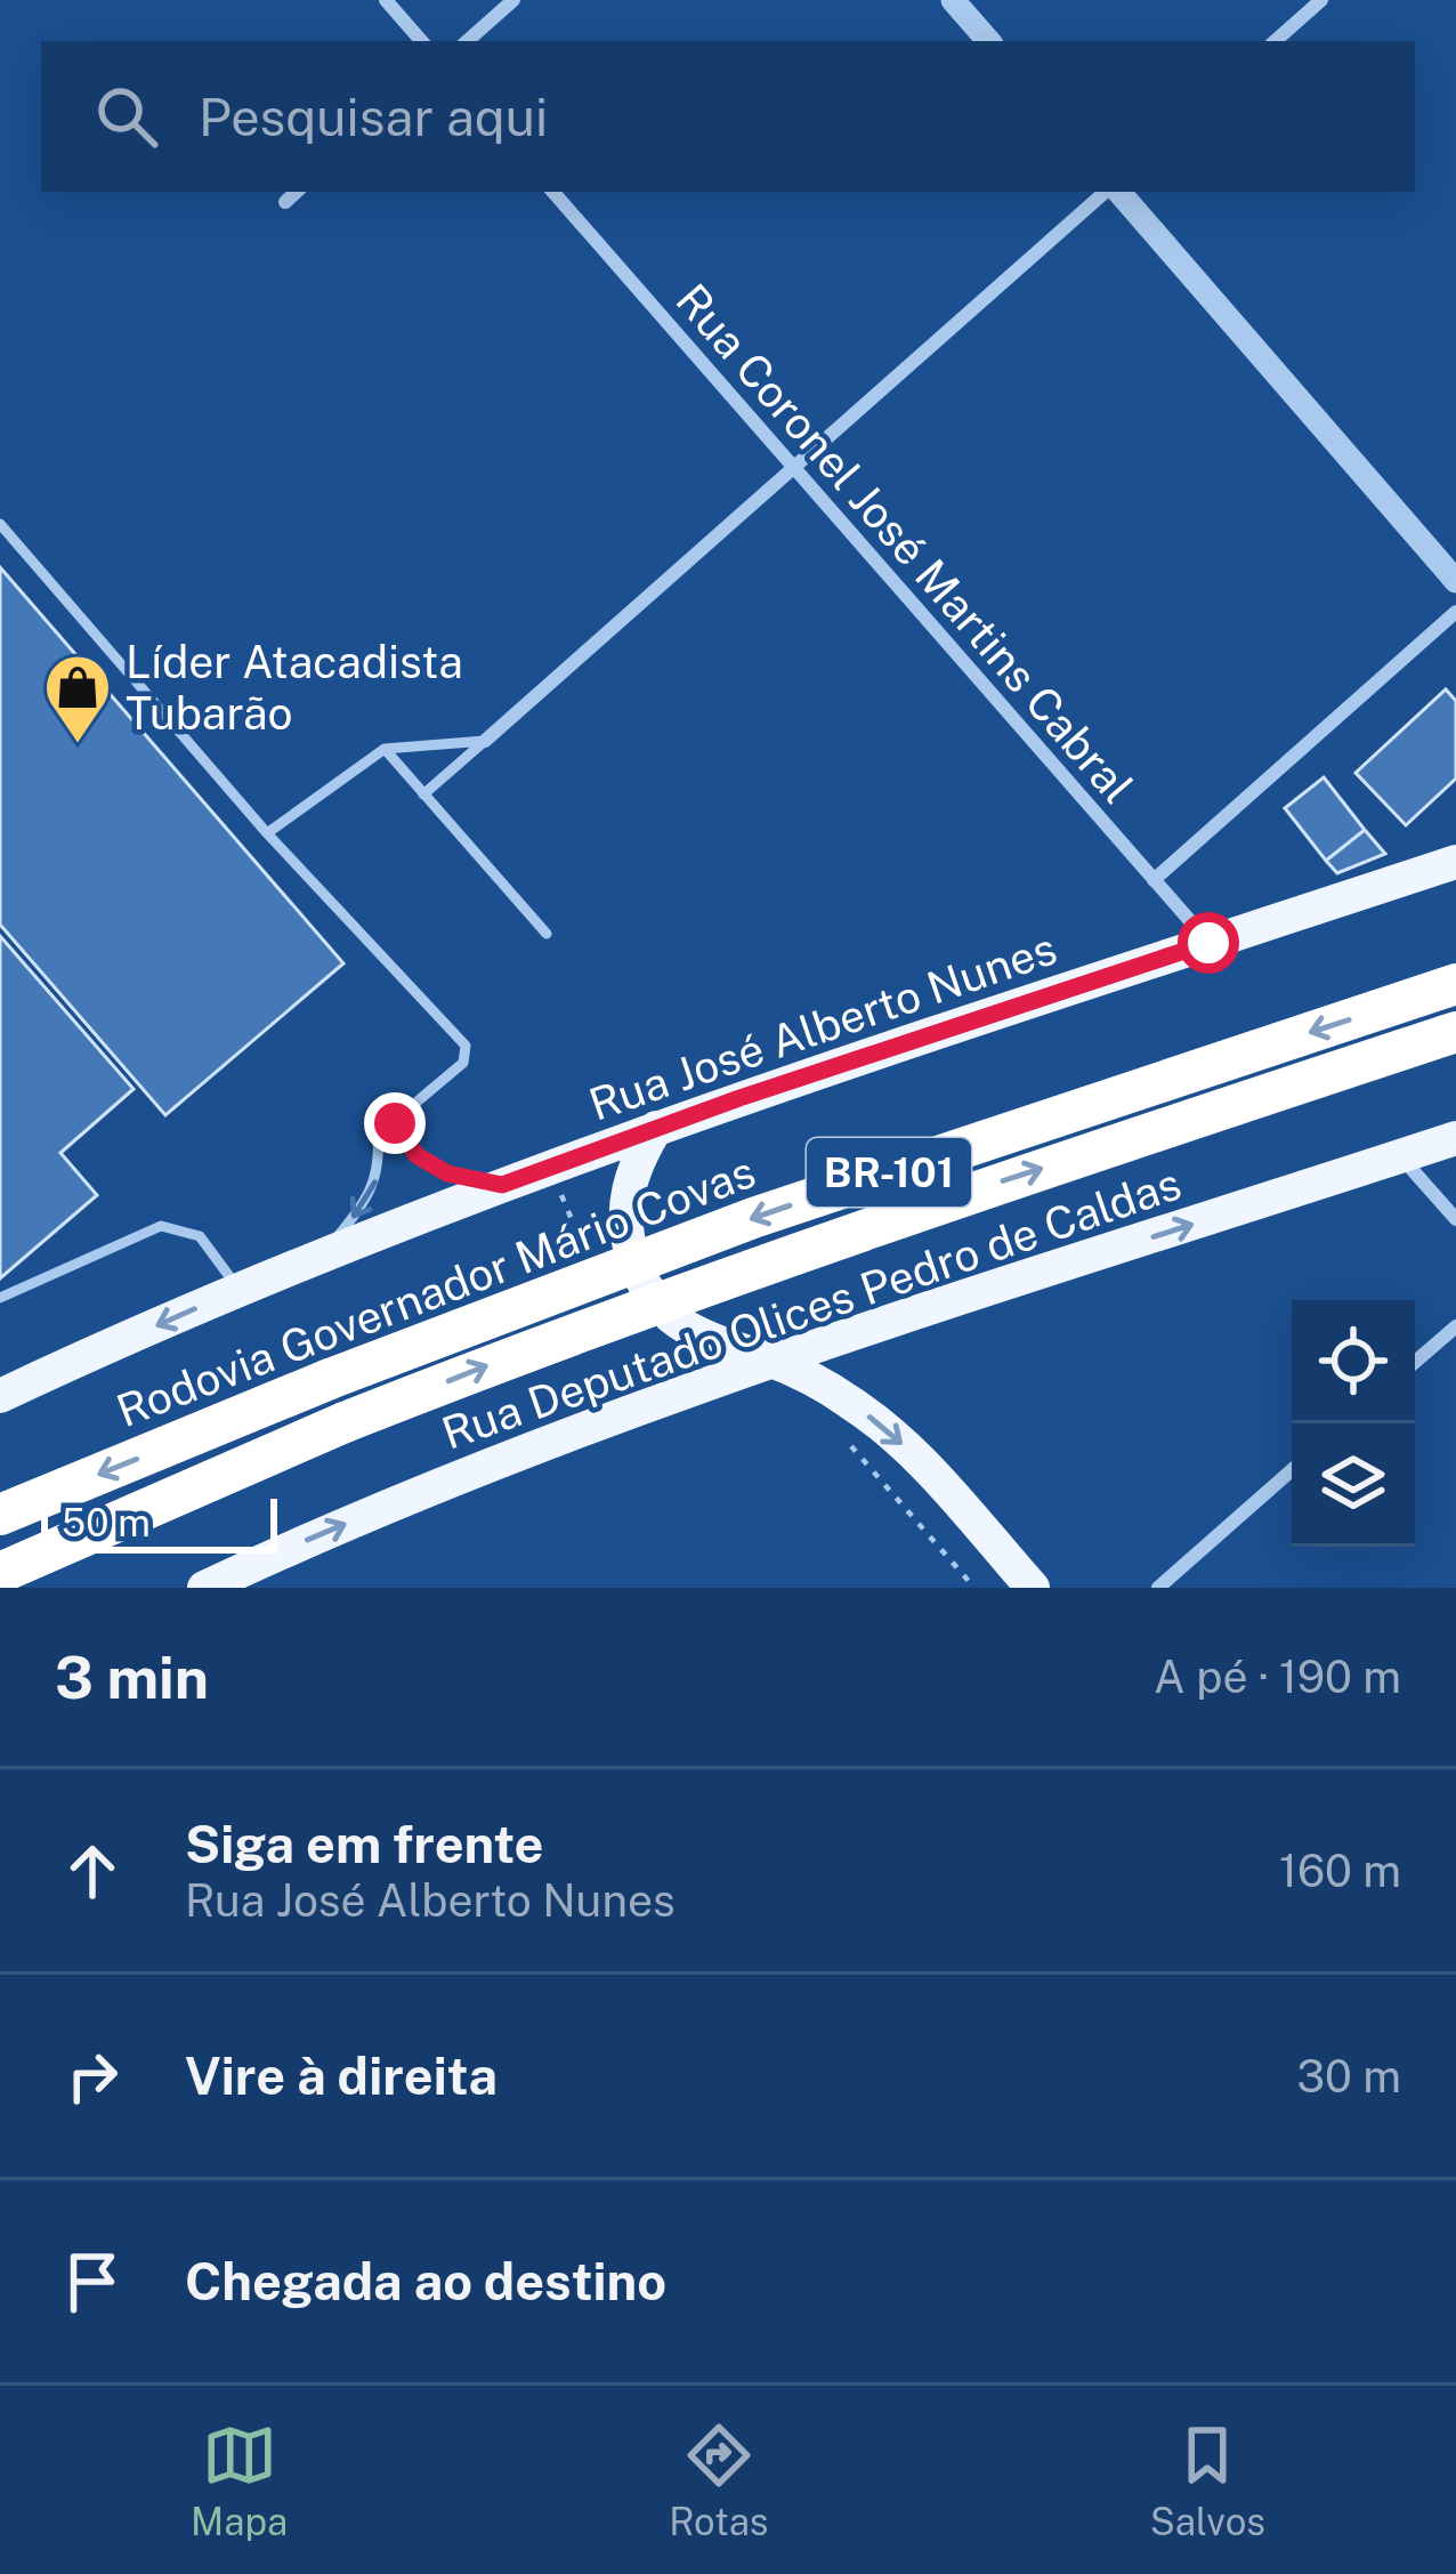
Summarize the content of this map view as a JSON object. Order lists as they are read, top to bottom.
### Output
{
  "streets": {
    "highway": ["BR-101", "Rodovia Governador Mário Covas"],
    "main road": ["Rua José Alberto Nunes", "Rua Deputado Olices Pedro de Caldas"],
    "street": ["Rua Coronel José Martins Cabral"]
  },
  "crossings": [
    ["Rua Coronel José Martins Cabral", "Rua José Alberto Nunes"]
  ],
  "one_way": ["Rua Deputado Olices Pedro de Caldas"],
  "places": {
    "shop": ["Líder Atacadista Tubarão"]
  },
  "scale_bar": "50 m",
  "page": {
    "search": "Pesquisar aqui",
    "scale": "50 m",
    "heading": ["3 min", "A pé · 190 m"],
    "list": [
      ["Siga em frente", "Rua José Alberto Nunes", "160 m"],
      ["Vire à direita", "30 m"],
      "Chegada ao destino"
    ],
    "nav": ["Mapa", "Rotas", "Salvos"]
  }
}
